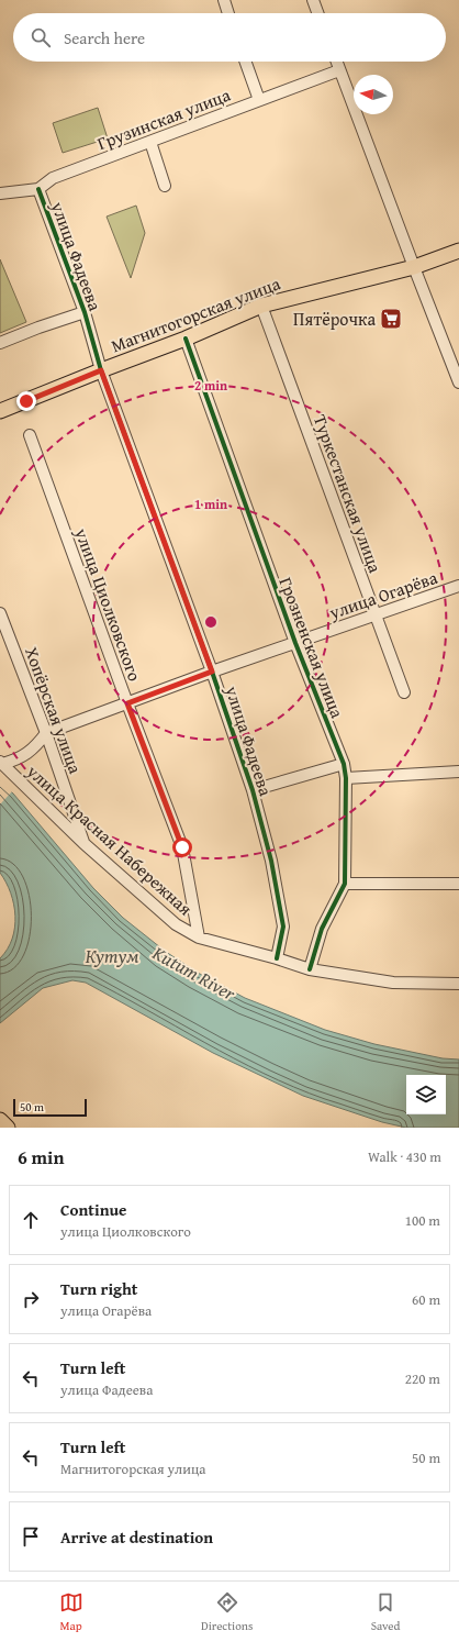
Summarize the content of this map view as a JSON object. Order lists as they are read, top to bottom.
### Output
{
  "streets": {
    "main road": ["Магнитогорская улица"],
    "street": [
      "Грузинская улица",
      "улица Фадеева",
      "Туркестанская улица",
      "улица Огарёва",
      "улица Циолковского",
      "Грозненская улица",
      "Хопёрская улица",
      "улица Красная Набережная"
    ]
  },
  "crossings": [
    ["Грузинская улица", "улица Фадеева"],
    ["улица Фадеева", "Магнитогорская улица"],
    ["улица Фадеева", "улица Огарёва"],
    ["улица Фадеева", "улица Красная Набережная"],
    ["Магнитогорская улица", "Туркестанская улица"],
    ["Магнитогорская улица", "Грозненская улица"],
    ["Туркестанская улица", "улица Огарёва"],
    ["улица Огарёва", "улица Циолковского"],
    ["улица Огарёва", "Грозненская улица"],
    ["улица Огарёва", "Хопёрская улица"],
    ["улица Циолковского", "улица Красная Набережная"],
    ["Грозненская улица", "улица Красная Набережная"],
    ["Хопёрская улица", "улица Красная Набережная"]
  ],
  "water": ["Кутум", "Kutum River"],
  "places": {
    "supermarket": ["Пятёрочка"]
  },
  "scale_bar": "50 m",
  "north": "left",
  "page": {
    "search": "Search here",
    "scale": "50 m",
    "heading": ["6 min", "Walk · 430 m"],
    "list": [
      ["Continue", "улица Циолковского", "100 m"],
      ["Turn right", "улица Огарёва", "60 m"],
      ["Turn left", "улица Фадеева", "220 m"],
      ["Turn left", "Магнитогорская улица", "50 m"],
      "Arrive at destination"
    ],
    "nav": ["Map", "Directions", "Saved"]
  },
  "rings": ["2 min", "1 min"]
}
